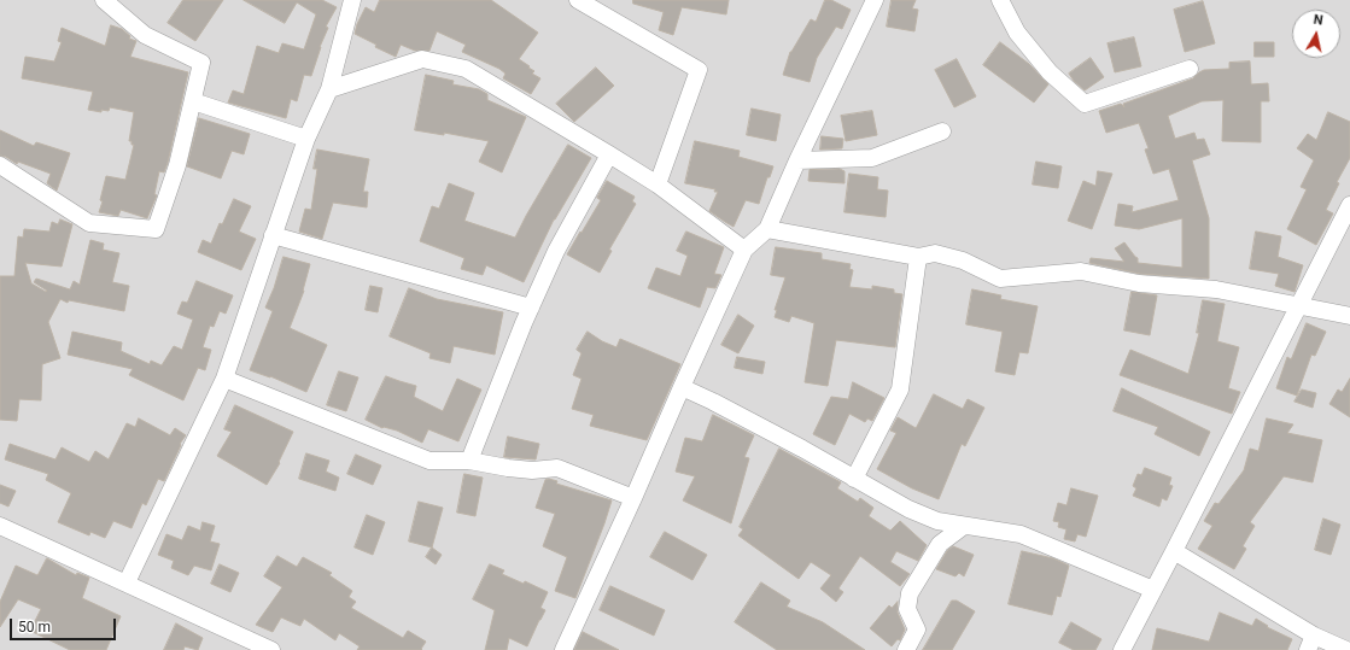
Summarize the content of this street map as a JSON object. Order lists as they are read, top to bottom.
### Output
{
  "scale_bar": "50 m",
  "north": "top"
}
